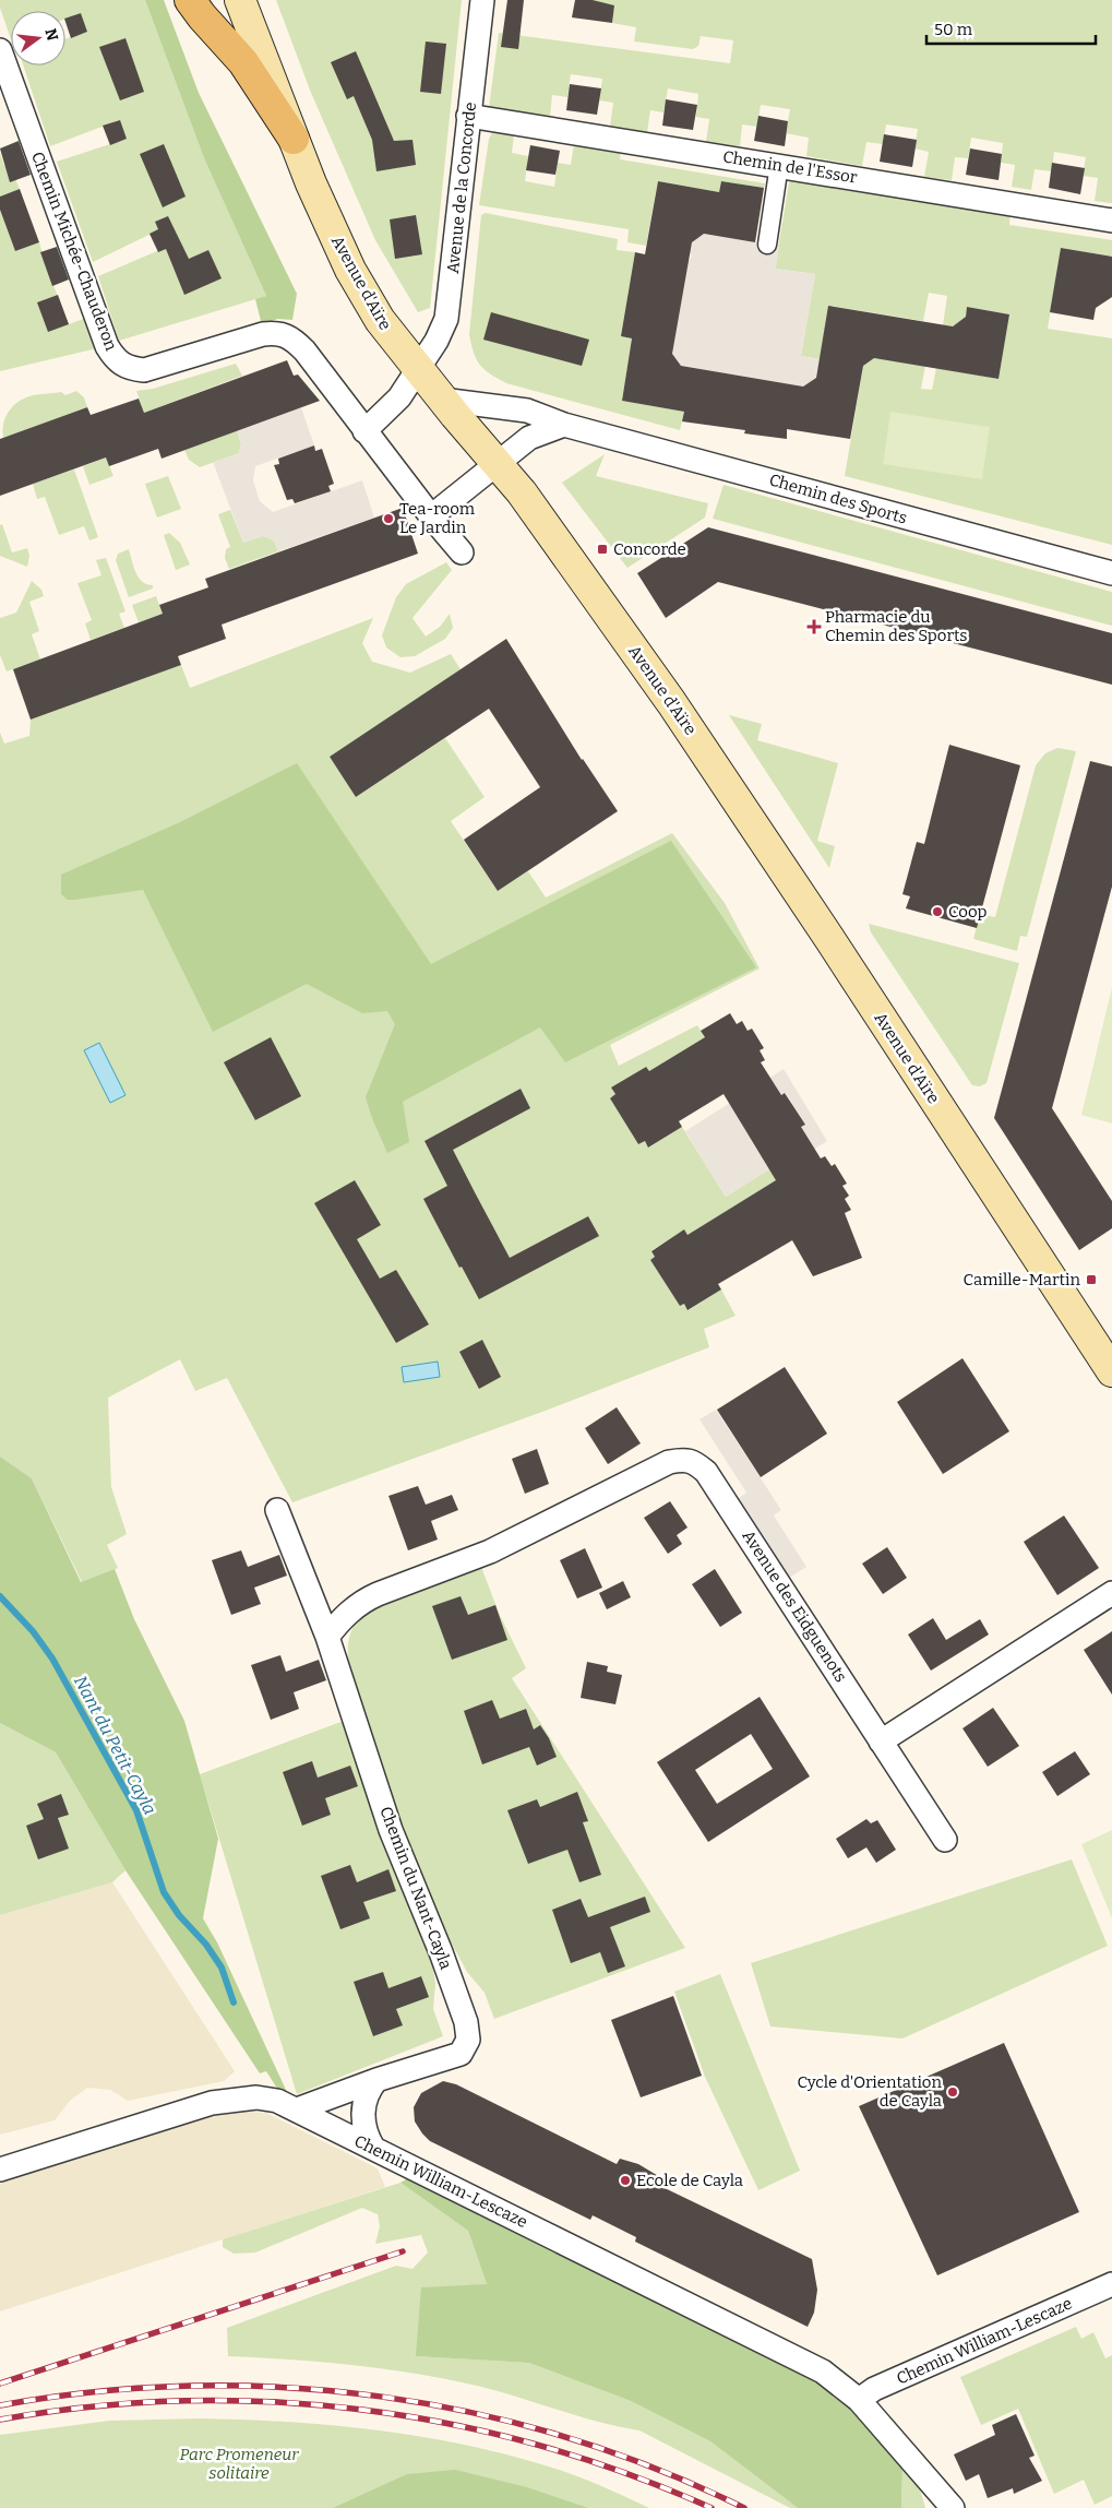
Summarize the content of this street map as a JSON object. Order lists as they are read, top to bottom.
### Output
{
  "streets": {
    "main road": ["Avenue d'Aïre"],
    "street": [
      "Chemin de l'Essor",
      "Avenue de la Concorde",
      "Chemin Michée-Chauderon",
      "Chemin des Sports",
      "Avenue des Eidguenots",
      "Chemin du Nant-Cayla",
      "Chemin William-Lescaze"
    ]
  },
  "crossings": [
    ["Chemin de l'Essor", "Avenue de la Concorde"],
    ["Avenue de la Concorde", "Chemin Michée-Chauderon"],
    ["Avenue de la Concorde", "Avenue d'Aïre"],
    ["Avenue d'Aïre", "Chemin des Sports"],
    ["Avenue des Eidguenots", "Chemin du Nant-Cayla"],
    ["Chemin du Nant-Cayla", "Chemin William-Lescaze"]
  ],
  "water": ["Nant du Petit-Cayla"],
  "parks": ["Parc Promeneur solitaire"],
  "places": {
    "other": [
      "Tea-room Le Jardin",
      "Coop",
      "Cycle d'Orientation de Cayla",
      "Ecole de Cayla"
    ],
    "transit": ["Concorde", "Camille-Martin"],
    "health": ["Pharmacie du Chemin des Sports"]
  },
  "scale_bar": "50 m",
  "north": "right"
}
